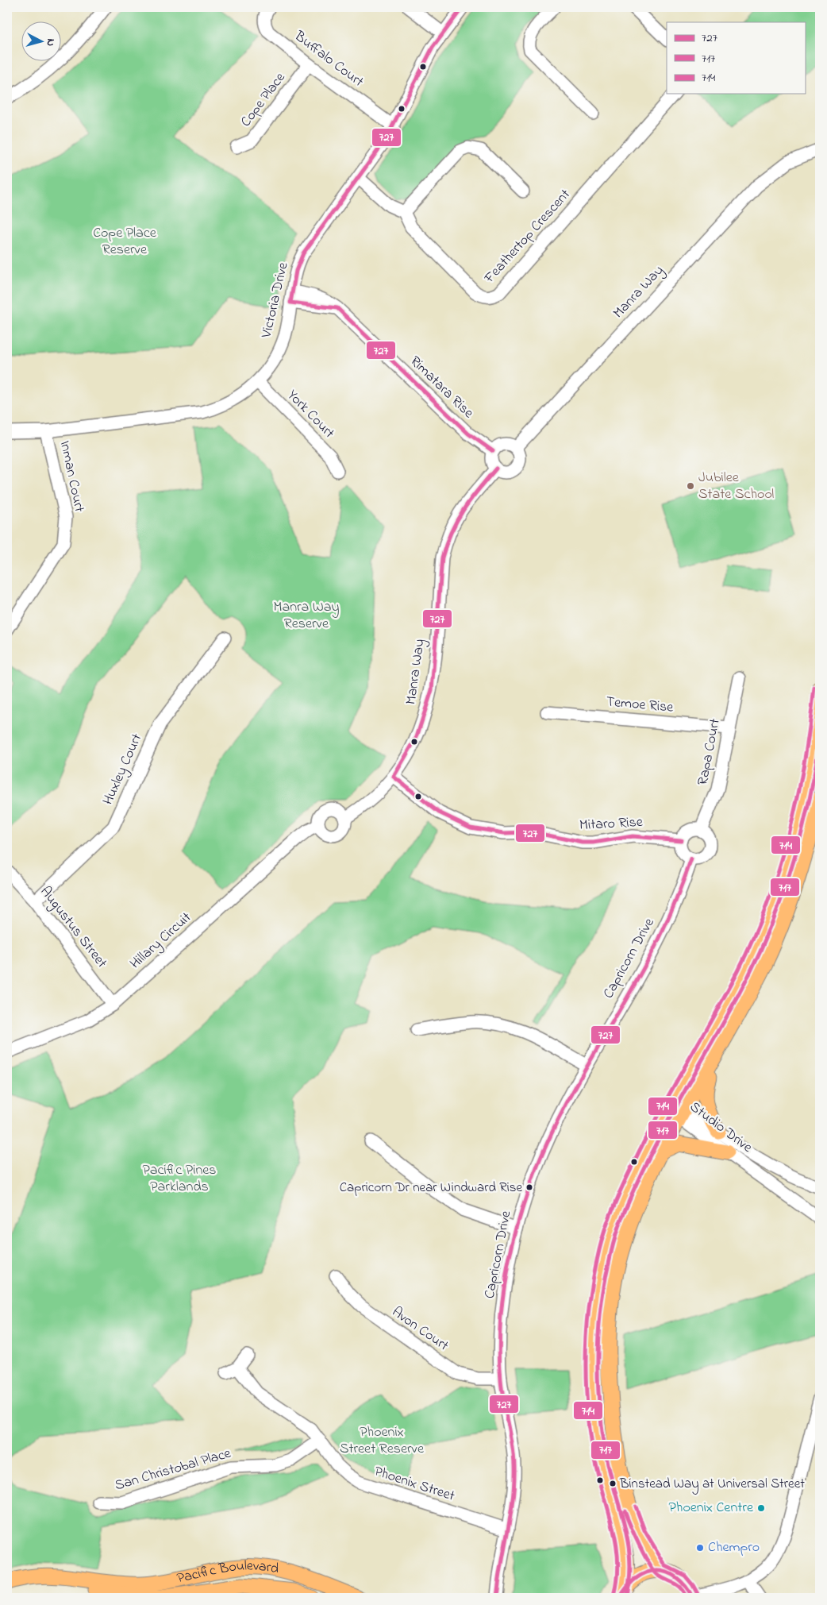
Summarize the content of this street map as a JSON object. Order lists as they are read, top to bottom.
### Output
{
  "streets": {
    "main road": ["Pacific Boulevard"],
    "street": [
      "Buffalo Court",
      "Cope Place",
      "Feathertop Crescent",
      "Manra Way",
      "Victoria Drive",
      "Rimatara Rise",
      "York Court",
      "Inman Court",
      "Temoe Rise",
      "Rapa Court",
      "Huxley Court",
      "Mitaro Rise",
      "Augustus Street",
      "Hillary Circuit",
      "Capricorn Drive",
      "Studio Drive",
      "Avon Court",
      "San Christobal Place",
      "Phoenix Street"
    ]
  },
  "crossings": [
    ["Buffalo Court", "Cope Place"],
    ["Buffalo Court", "Victoria Drive"],
    ["Manra Way", "Rimatara Rise"],
    ["Manra Way", "Mitaro Rise"],
    ["Manra Way", "Hillary Circuit"],
    ["Victoria Drive", "Rimatara Rise"],
    ["Victoria Drive", "York Court"],
    ["Victoria Drive", "Inman Court"],
    ["Temoe Rise", "Rapa Court"],
    ["Rapa Court", "Mitaro Rise"],
    ["Rapa Court", "Capricorn Drive"],
    ["Huxley Court", "Augustus Street"],
    ["Mitaro Rise", "Capricorn Drive"],
    ["Augustus Street", "Hillary Circuit"],
    ["Capricorn Drive", "Avon Court"],
    ["Capricorn Drive", "Phoenix Street"],
    ["San Christobal Place", "Phoenix Street"]
  ],
  "parks": [
    "Cope Place Reserve",
    "Manra Way Reserve",
    "Pacific Pines Parklands",
    "Phoenix Street Reserve"
  ],
  "places": [
    "Jubilee State School",
    "Capricorn Dr near Windward Rise",
    "Binstead Way at Universal Street",
    "Phoenix Centre",
    "Chempro"
  ],
  "lines": ["transit line 727", "transit line 714", "transit line 717"],
  "legend": ["727", "717", "714"],
  "north": "right"
}
